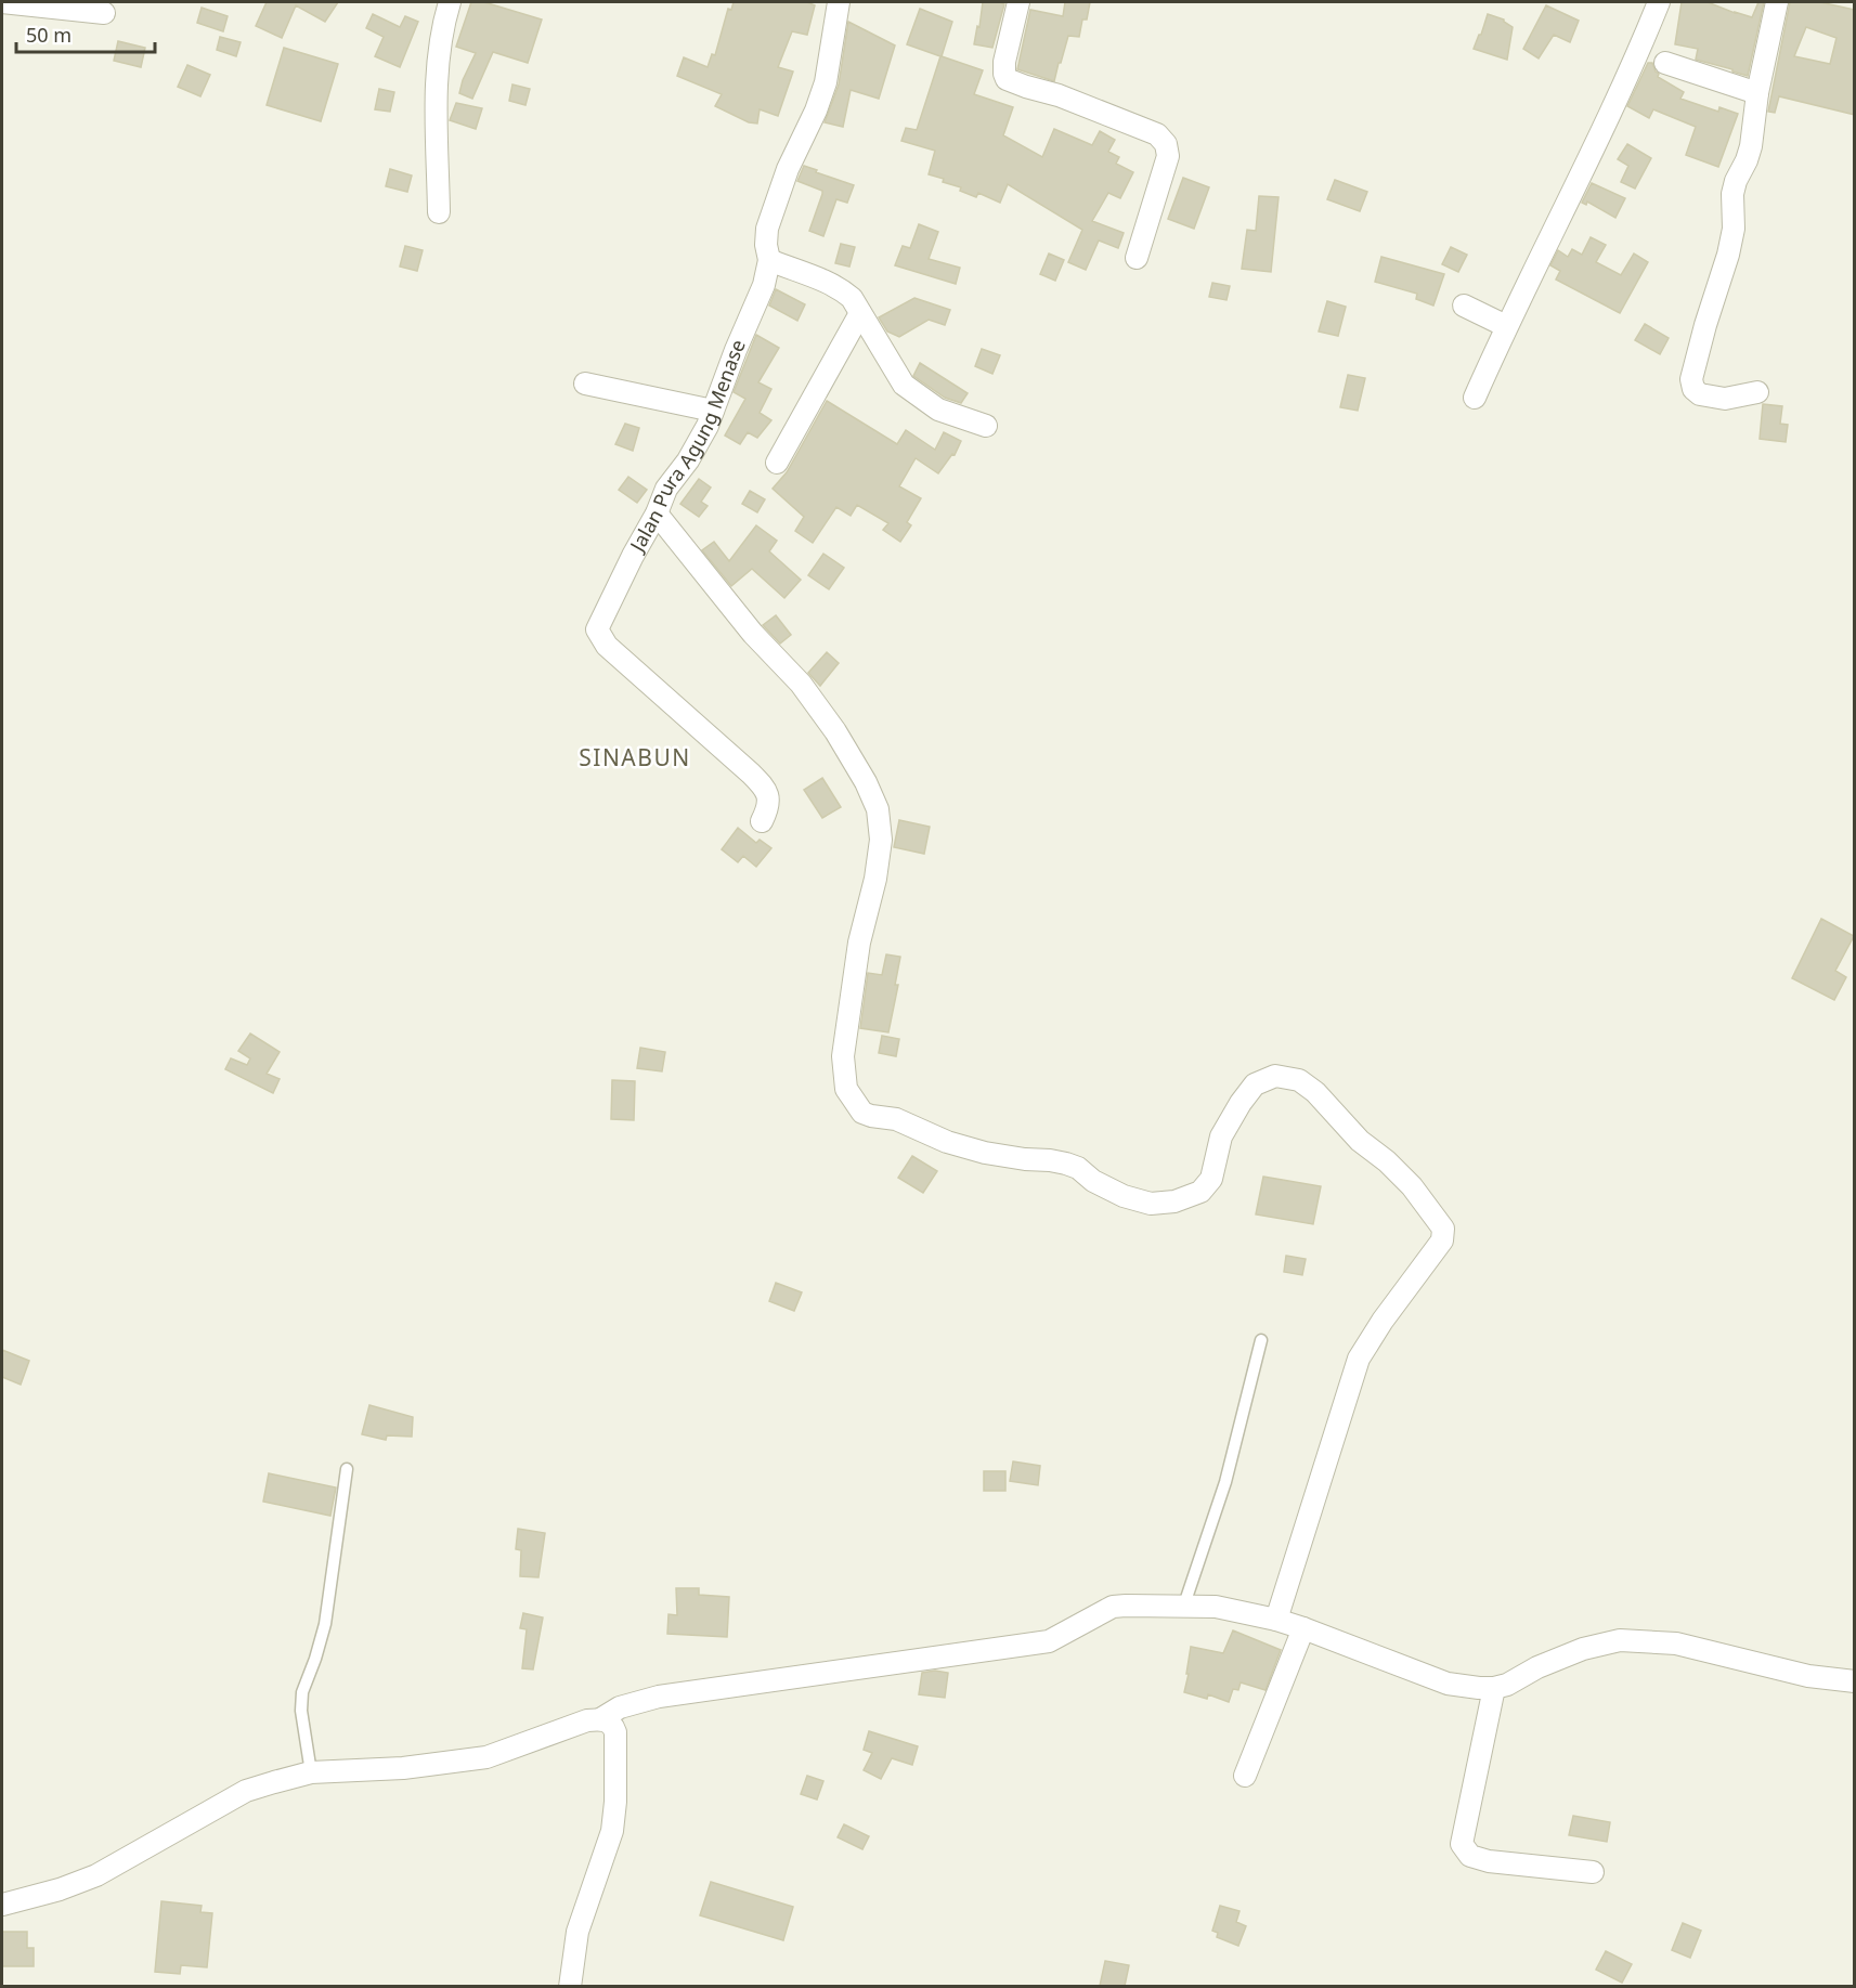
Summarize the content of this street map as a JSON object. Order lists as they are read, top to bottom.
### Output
{
  "streets": {
    "street": ["Jalan Pura Agung Menase"]
  },
  "districts": ["SINABUN"],
  "scale_bar": "50 m"
}
